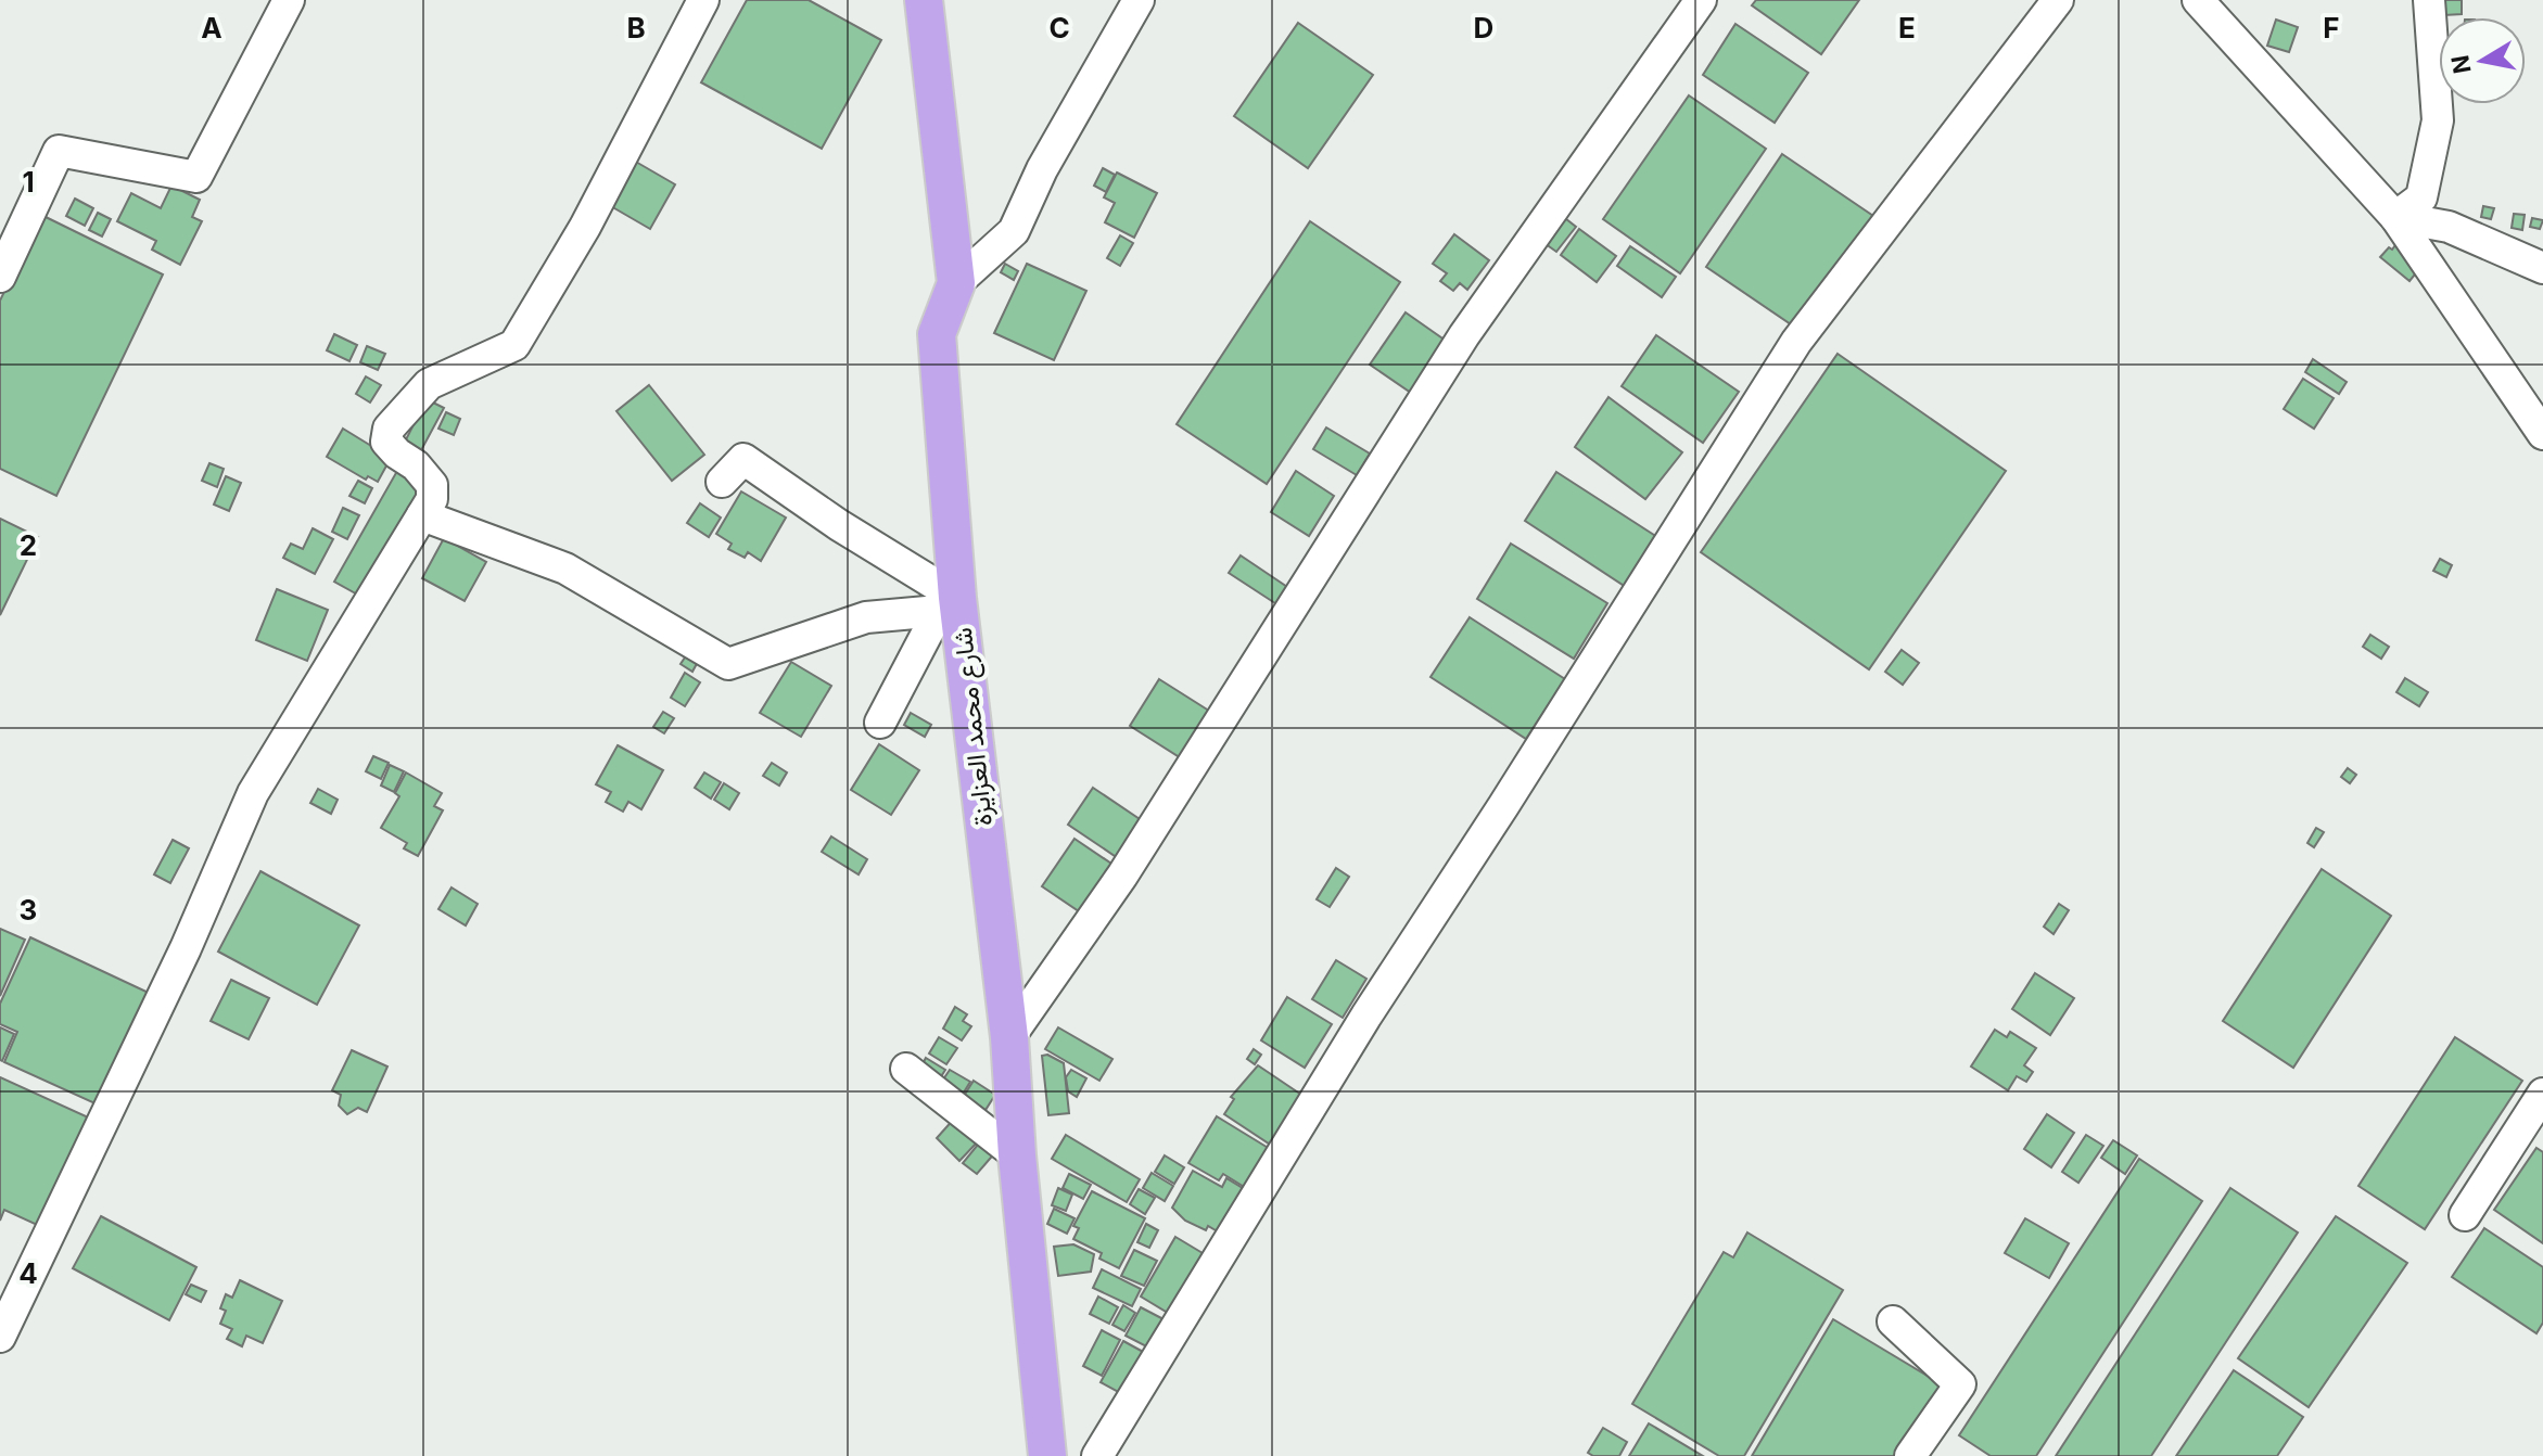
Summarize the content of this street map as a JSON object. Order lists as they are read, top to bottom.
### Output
{
  "streets": {
    "main road": ["شارع محمد العزايزة"]
  },
  "north": "left",
  "grid": {
    "columns": [
      "A",
      "B",
      "C",
      "D",
      "E",
      "F"
    ],
    "rows": [
      "1",
      "2",
      "3",
      "4"
    ]
  }
}
